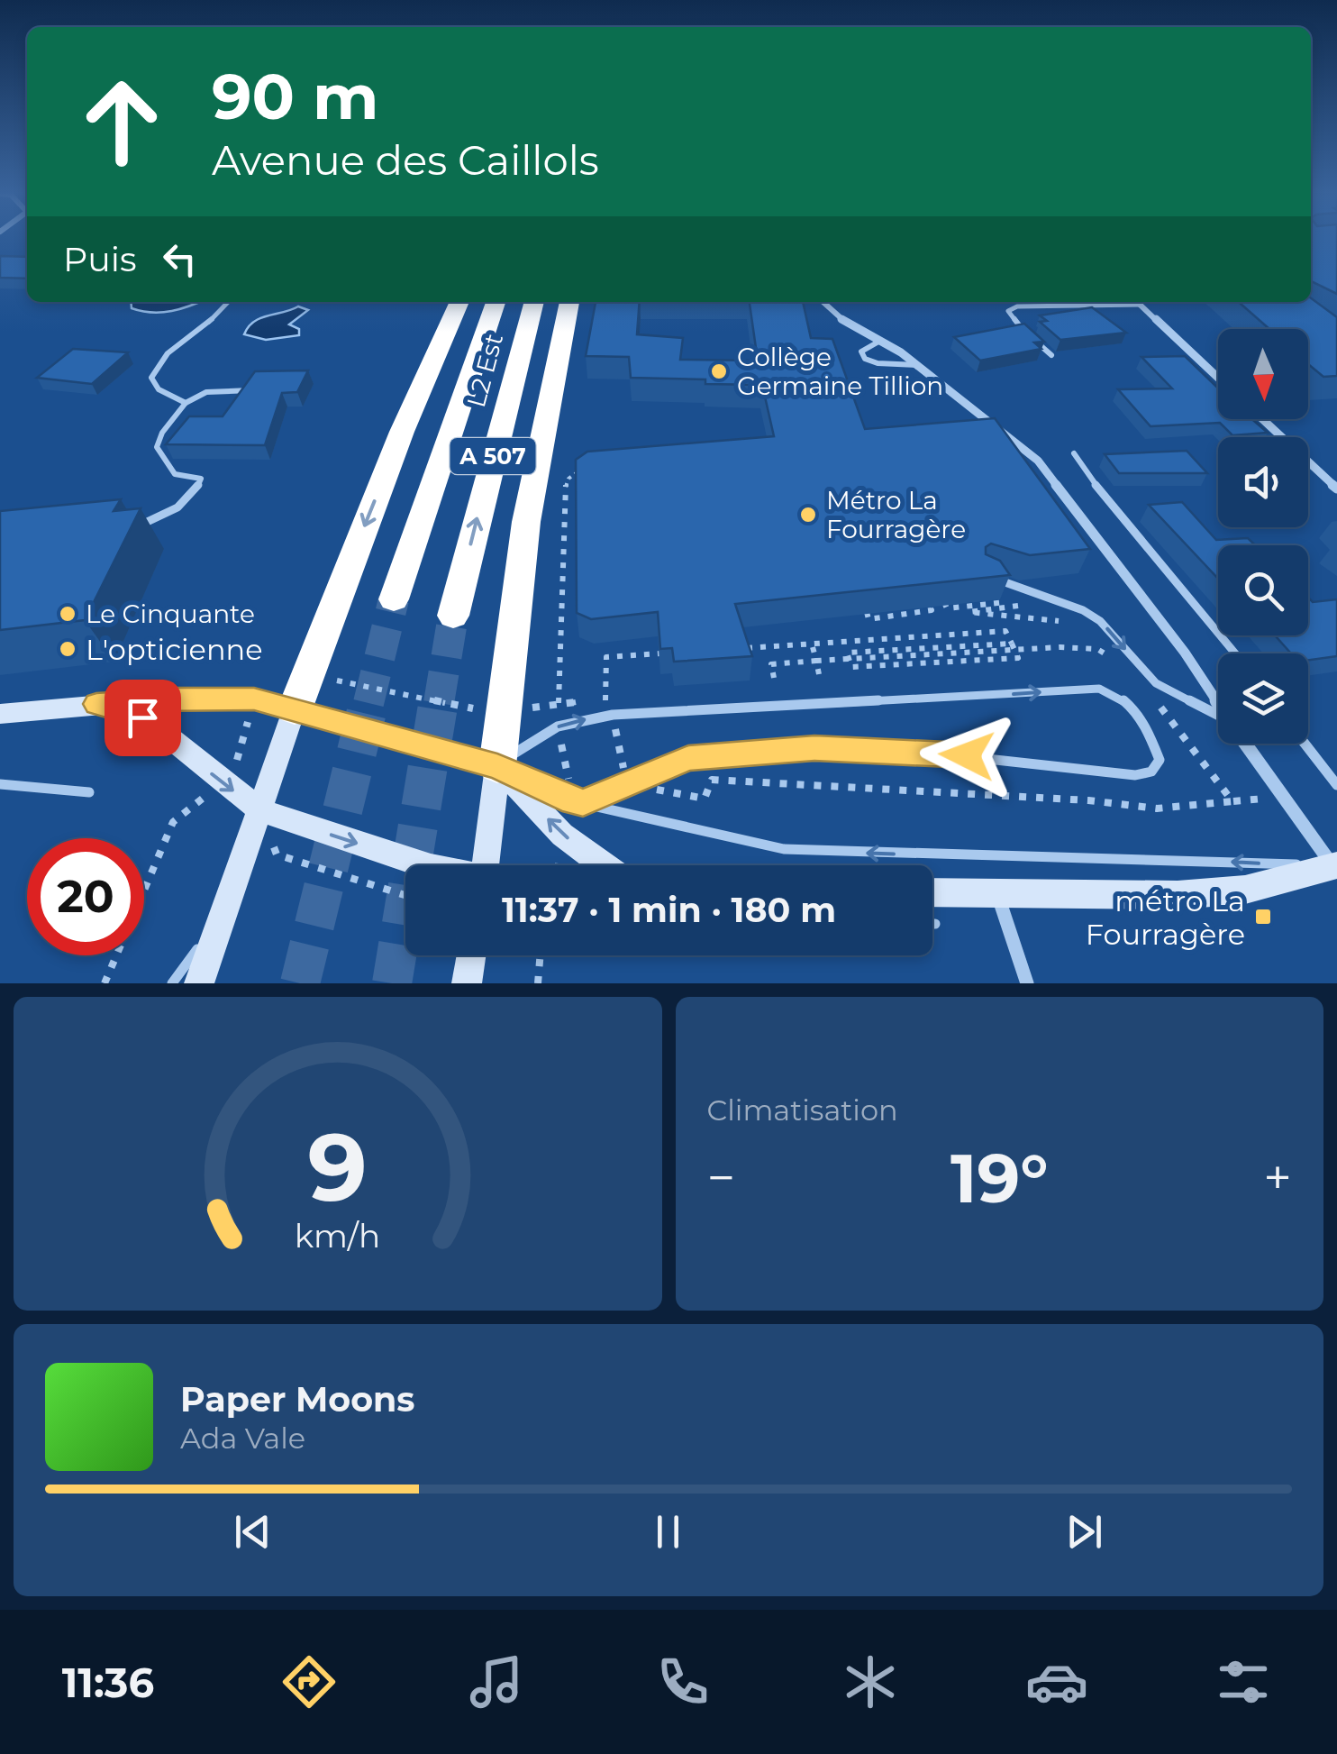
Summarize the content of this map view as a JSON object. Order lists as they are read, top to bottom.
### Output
{
  "streets": {
    "highway": ["L2 Est", "A 507"]
  },
  "places": {
    "other": [
      "Collège Germaine Tillion",
      "Métro La Fourragère",
      "Le Cinquante",
      "L'opticienne"
    ],
    "transit": ["métro La Fourragère"]
  },
  "north": "bottom",
  "page": {
    "turn": ["90 m", "Avenue des Caillols"],
    "then": "Puis",
    "limit": "20",
    "trip": "11:37 · 1 min · 180 m",
    "tile": "Climatisation",
    "heat": ["−", "19°", "+"],
    "song": ["Paper Moons", "Ada Vale"],
    "tabs": "11:36",
    "gauge": ["9", "km/h"]
  }
}
